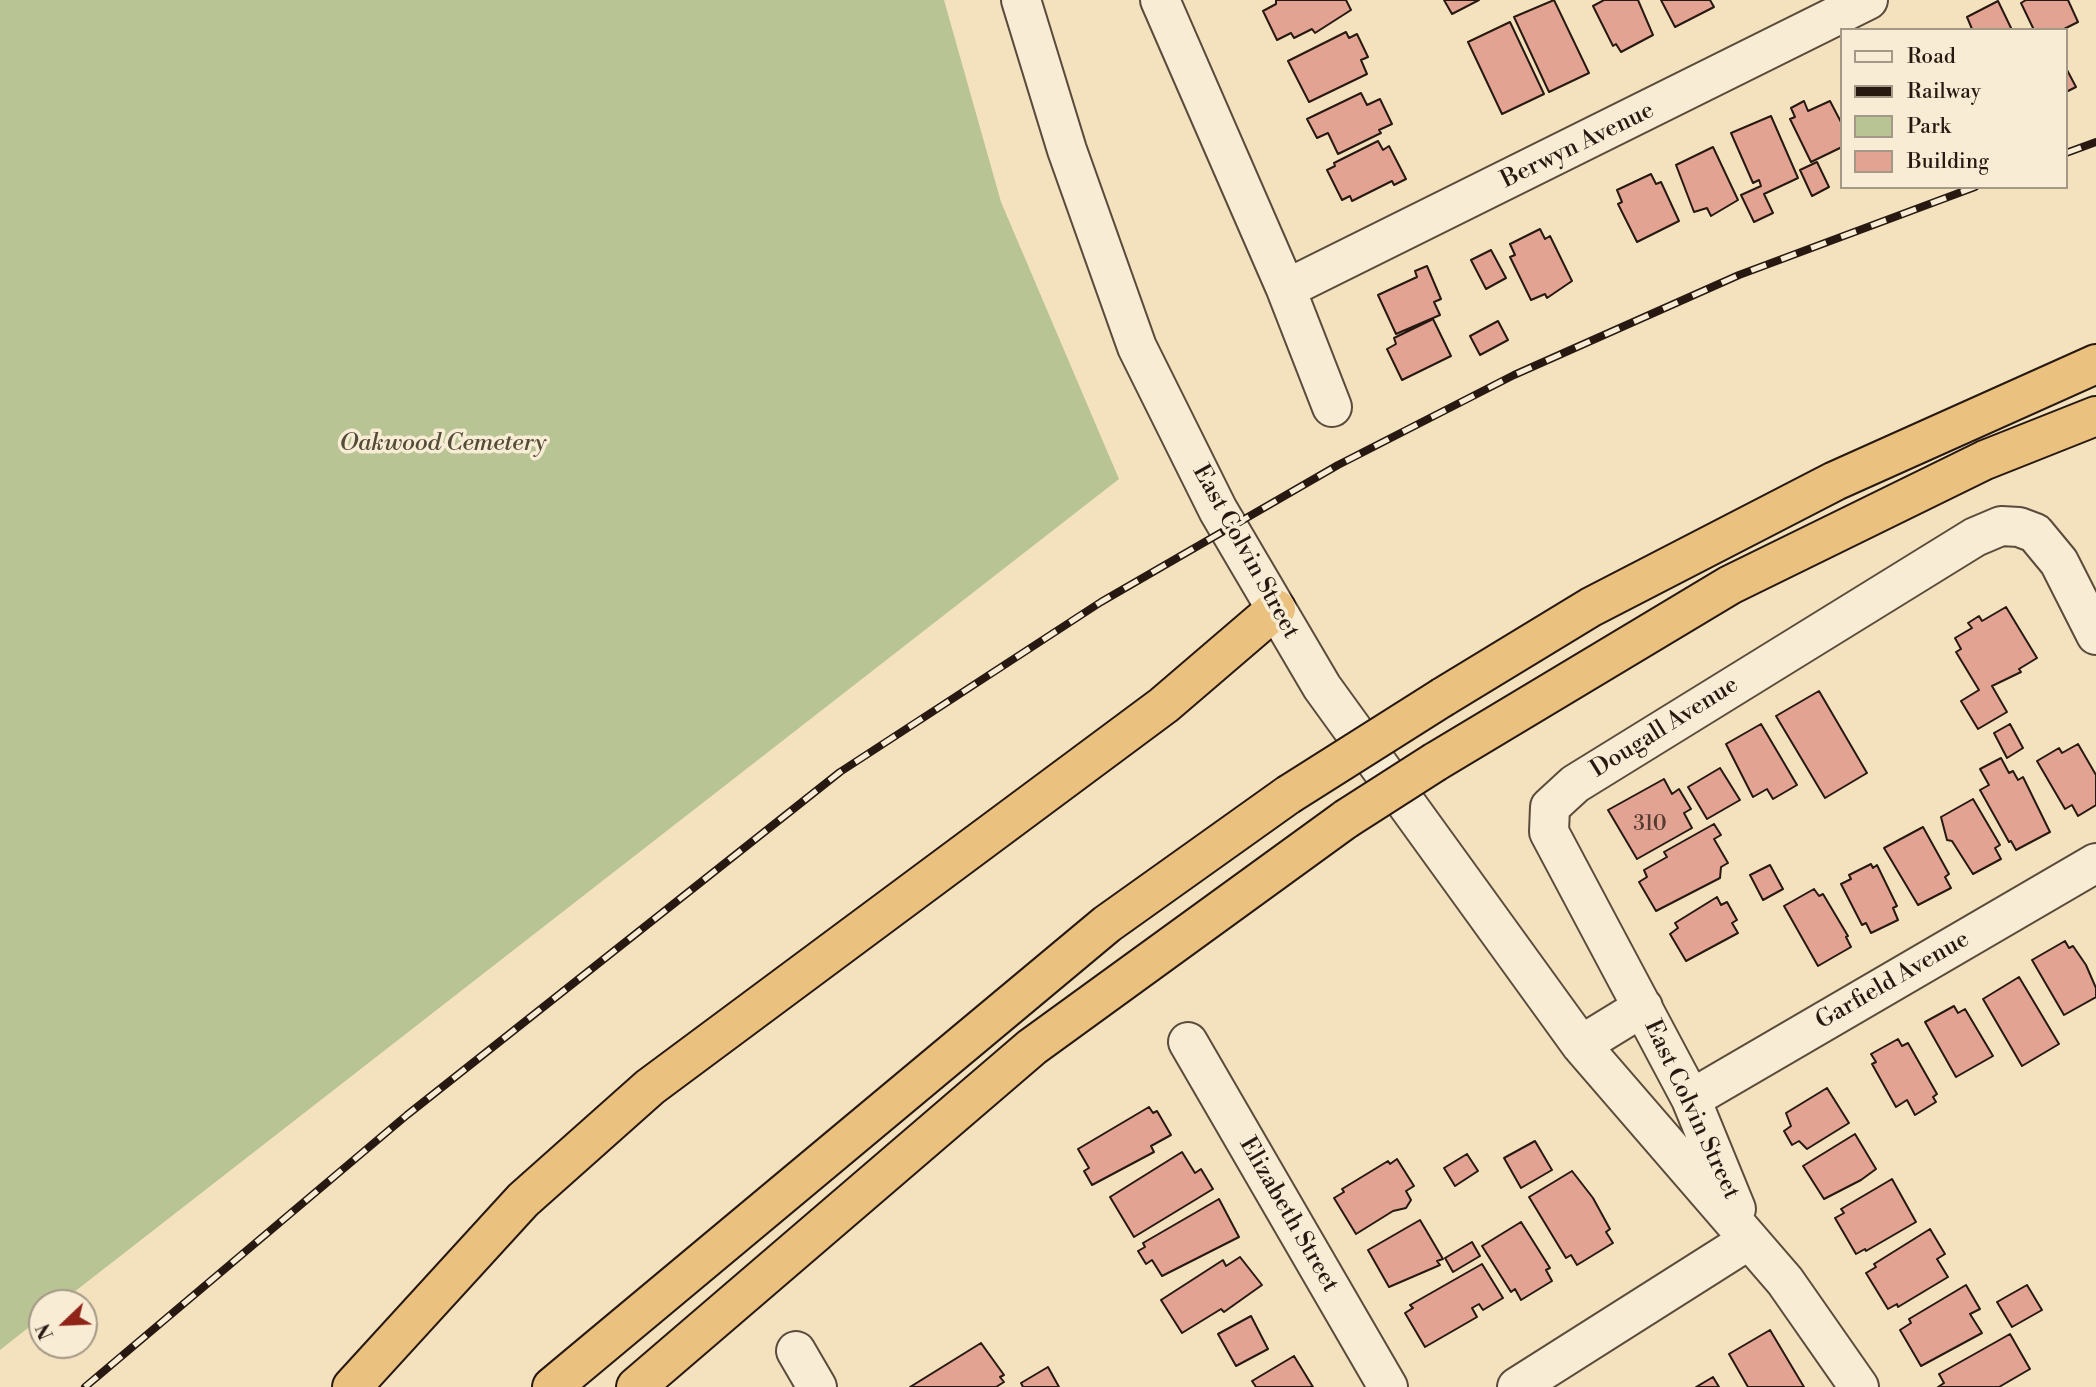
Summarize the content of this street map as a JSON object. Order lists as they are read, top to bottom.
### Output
{
  "streets": {
    "street": [
      "Berwyn Avenue",
      "East Colvin Street",
      "Dougall Avenue",
      "Garfield Avenue",
      "Elizabeth Street"
    ]
  },
  "crossings": [
    ["East Colvin Street", "Dougall Avenue"],
    ["East Colvin Street", "Garfield Avenue"]
  ],
  "parks": ["Oakwood Cemetery"],
  "house_numbers": ["310"],
  "legend": [
    "Road",
    "Railway",
    "Park",
    "Building"
  ],
  "north": "bottom left"
}
